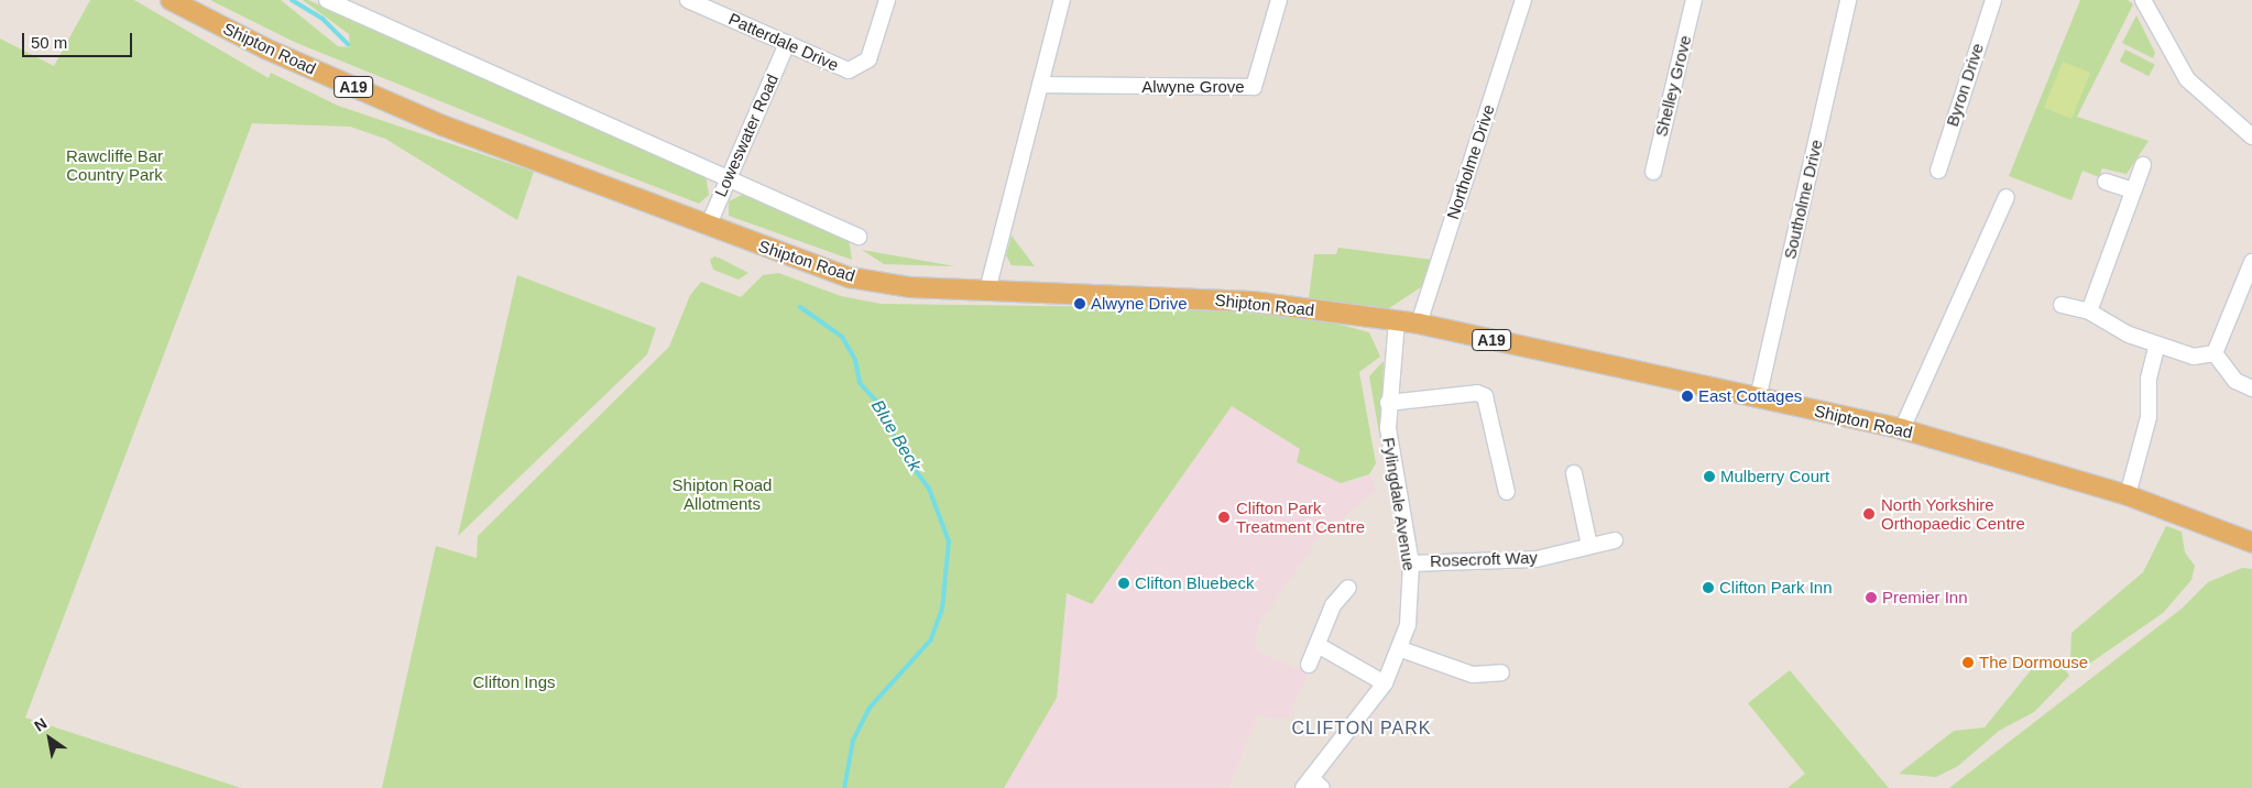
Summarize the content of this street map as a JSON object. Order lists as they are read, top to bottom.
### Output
{
  "streets": {
    "main road": ["Shipton Road", "A19"],
    "street": [
      "Patterdale Drive",
      "Byron Drive",
      "Shelley Grove",
      "Alwyne Grove",
      "Loweswater Road",
      "Northolme Drive",
      "Southolme Drive",
      "Fylingdale Avenue",
      "Rosecroft Way"
    ]
  },
  "crossings": [
    ["Patterdale Drive", "Loweswater Road"],
    ["Shipton Road", "Loweswater Road"],
    ["Shipton Road", "Northolme Drive"],
    ["Shipton Road", "Southolme Drive"],
    ["Shipton Road", "Fylingdale Avenue"],
    ["Fylingdale Avenue", "Rosecroft Way"]
  ],
  "districts": ["CLIFTON PARK"],
  "water": ["Blue Beck"],
  "parks": ["Rawcliffe Bar Country Park", "Shipton Road Allotments", "Clifton Ings"],
  "places": [
    "Alwyne Drive",
    "East Cottages",
    "Mulberry Court",
    "North Yorkshire Orthopaedic Centre",
    "Clifton Park Treatment Centre",
    "Clifton Bluebeck",
    "Clifton Park Inn",
    "Premier Inn",
    "The Dormouse"
  ],
  "scale_bar": "50 m",
  "north": "top left"
}
